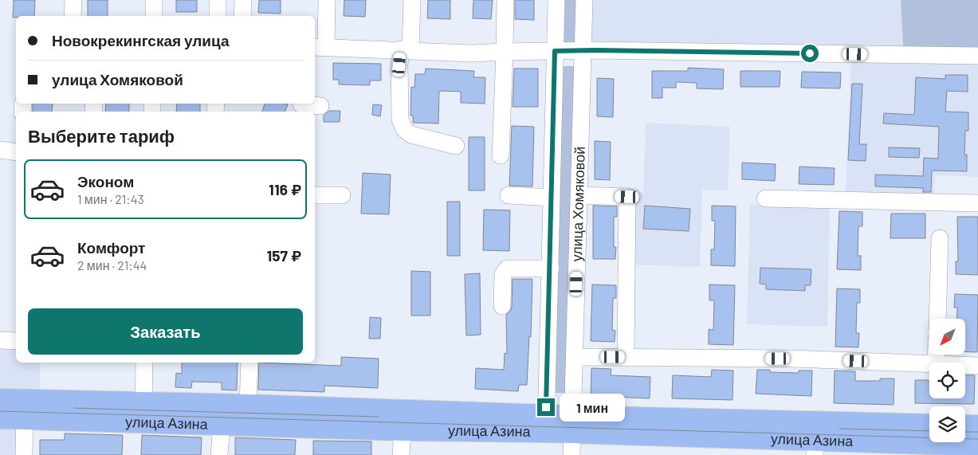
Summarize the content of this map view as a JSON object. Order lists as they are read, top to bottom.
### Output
{
  "streets": {
    "main road": ["улица Азина"],
    "street": ["улица Хомяковой"]
  },
  "crossings": [
    ["улица Хомяковой", "улица Азина"]
  ],
  "north": "bottom left",
  "page": {
    "banner": ["Новокрекингская улица", "улица Хомяковой"],
    "heading": "Выберите тариф",
    "list": [
      {
        "name": "Эконом",
        "note": "1 мин · 21:43",
        "value": "116 ₽"
      },
      {
        "name": "Комфорт",
        "note": "2 мин · 21:44",
        "value": "157 ₽"
      }
    ],
    "buttons": "Заказать",
    "bubble": "1 мин"
  }
}
